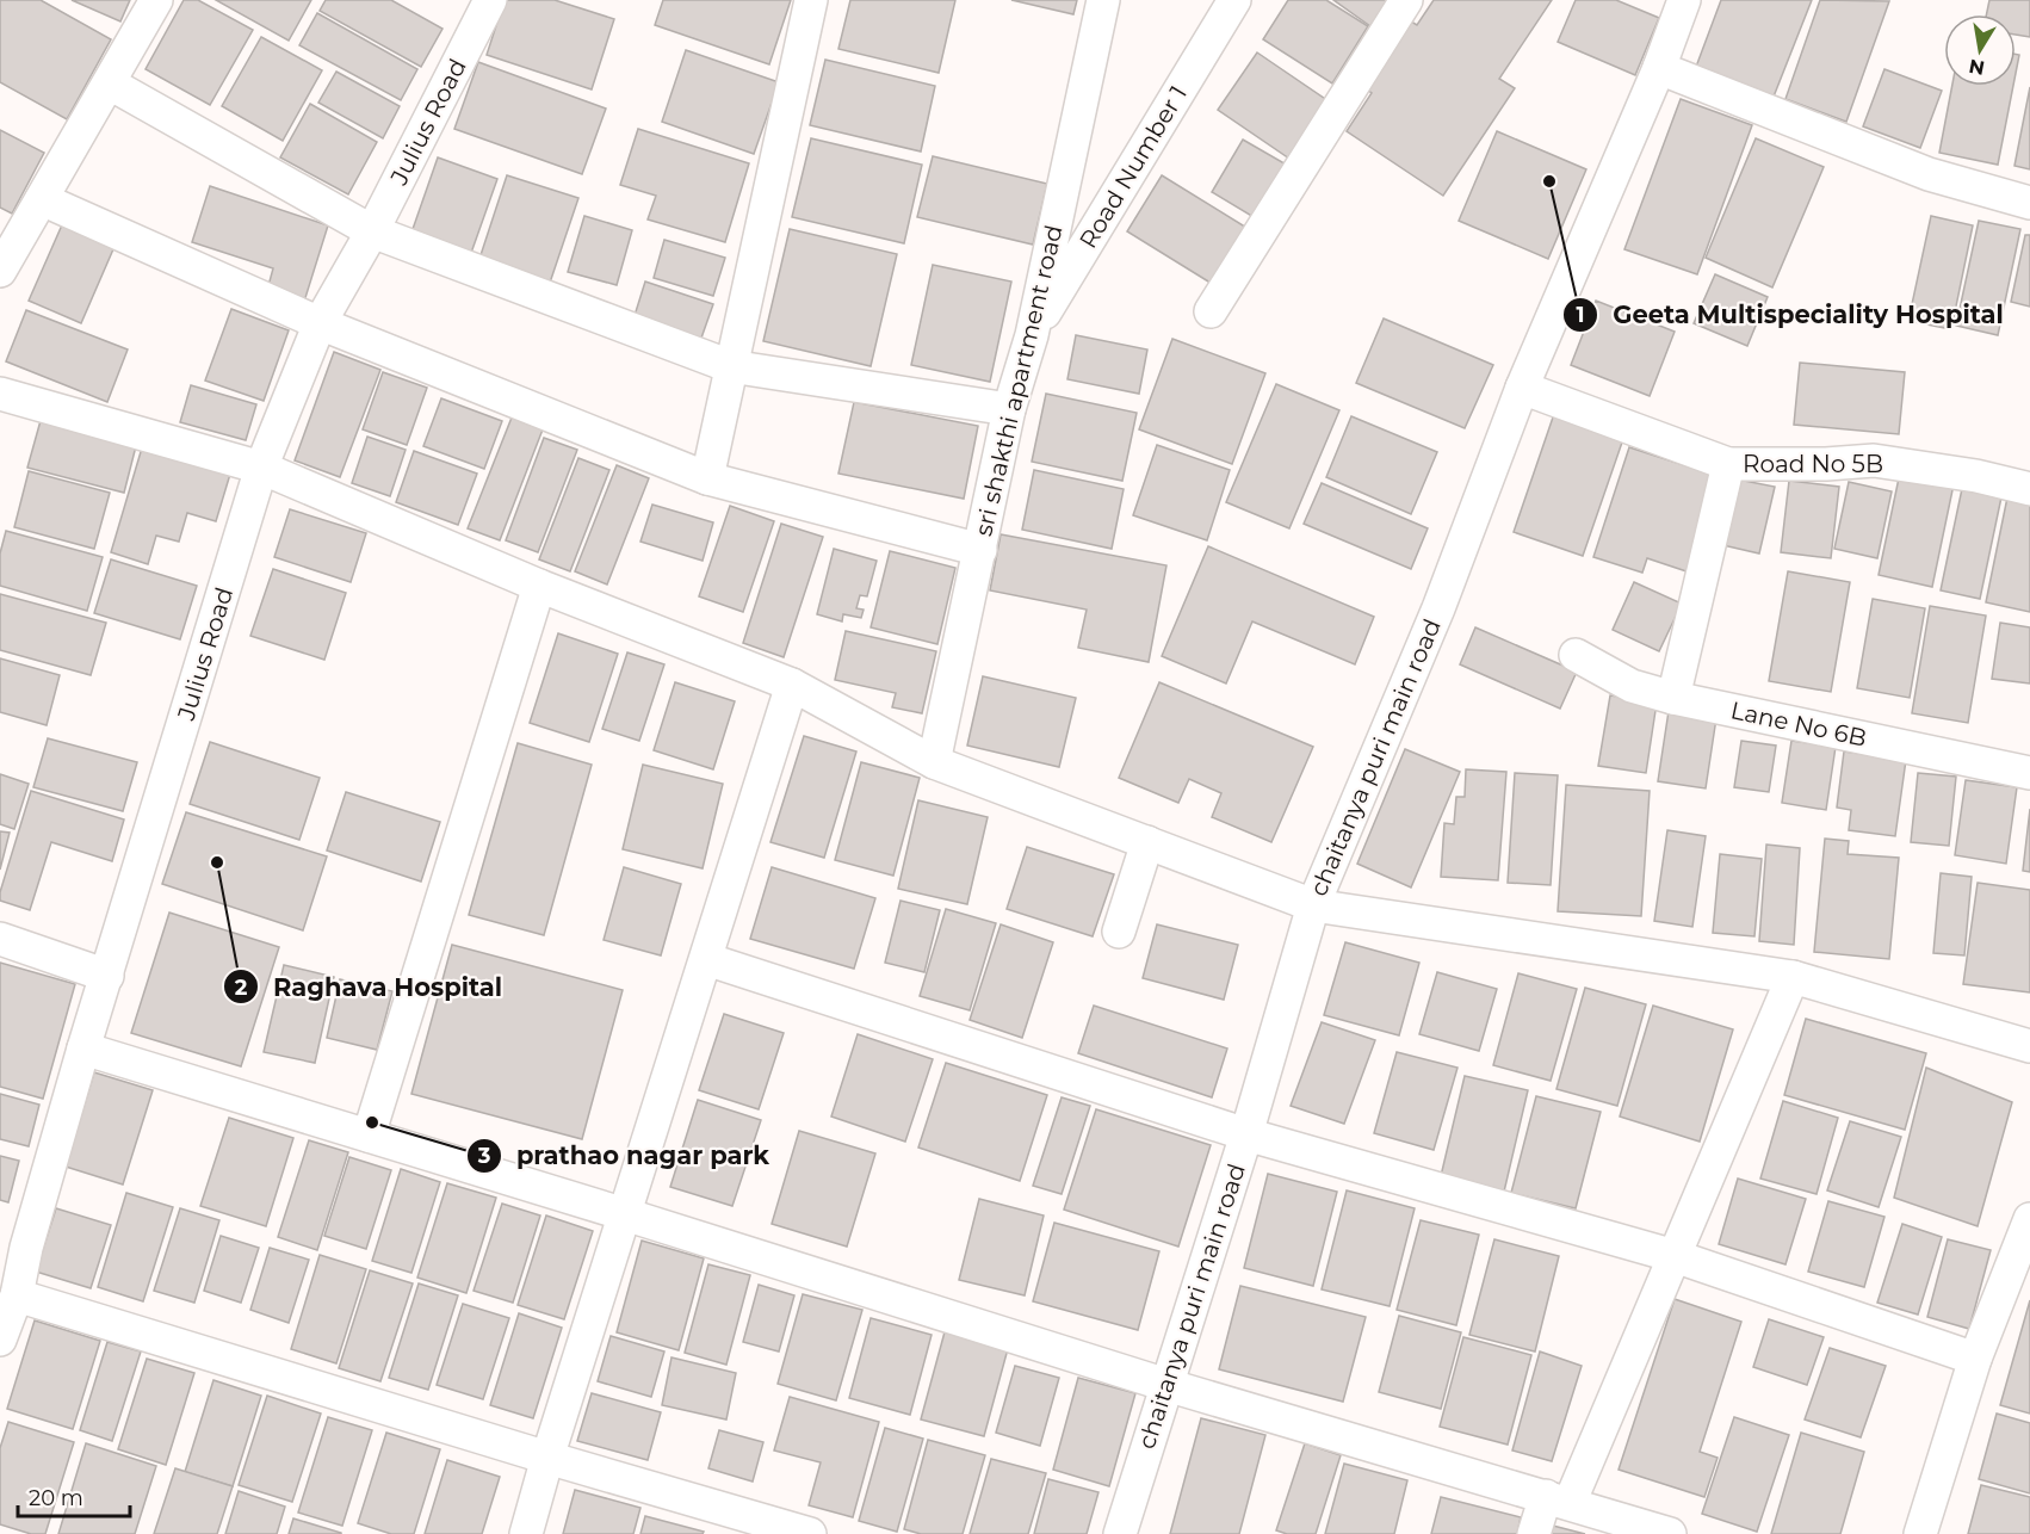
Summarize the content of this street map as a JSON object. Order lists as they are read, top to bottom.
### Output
{
  "streets": {
    "street": [
      "Julius Road",
      "Road Number 1",
      "sri shakthi apartment road",
      "Road No 5B",
      "Lane No 6B",
      "chaitanya puri main road"
    ]
  },
  "crossings": [
    ["Road Number 1", "sri shakthi apartment road"],
    ["Road No 5B", "chaitanya puri main road"]
  ],
  "places": ["Geeta Multispeciality Hospital", "Raghava Hospital", "prathao nagar park"],
  "scale_bar": "20 m",
  "north": "bottom"
}
